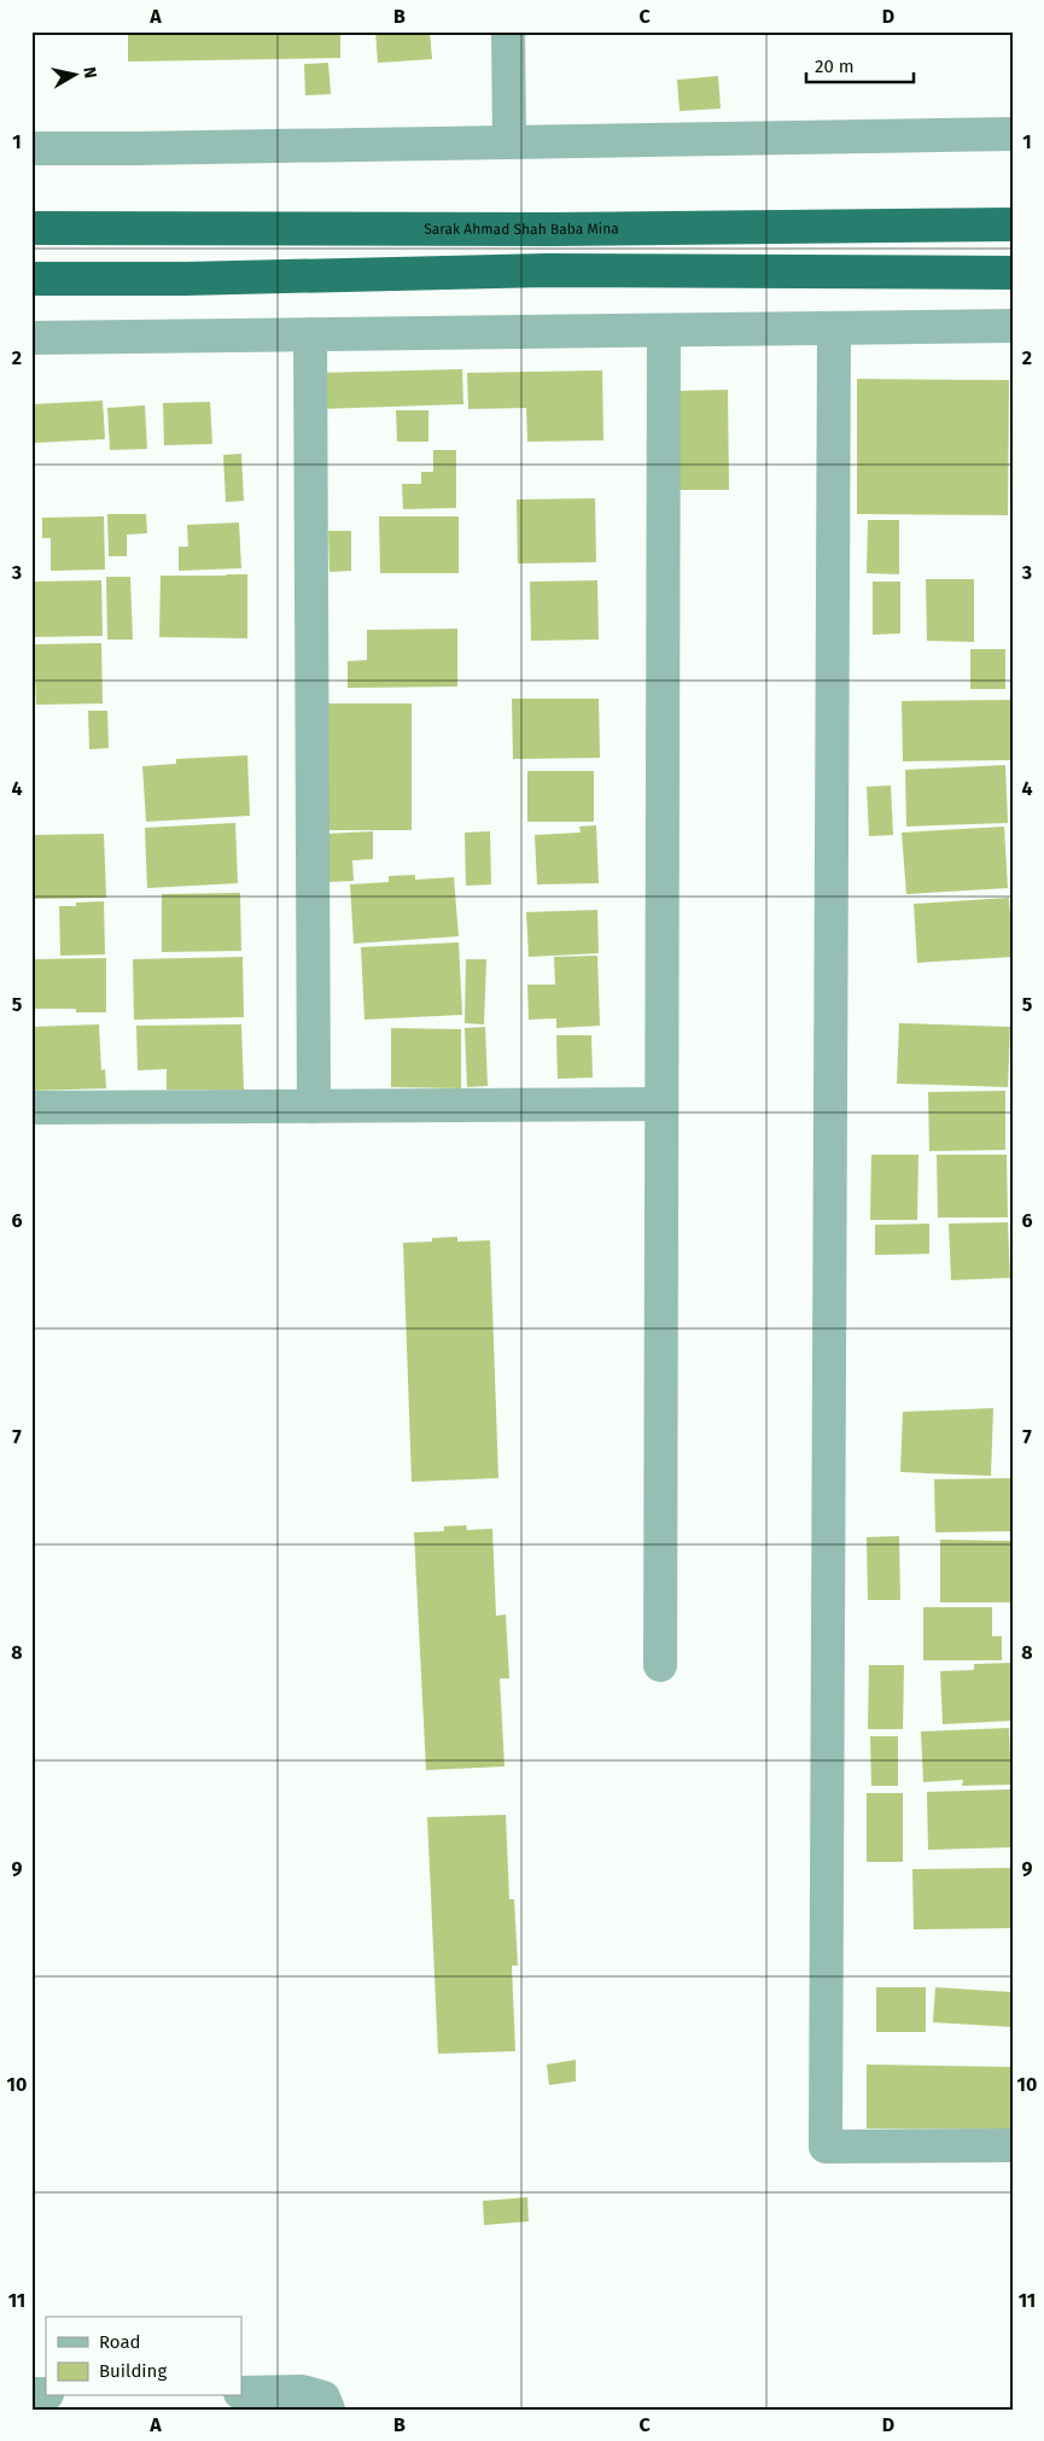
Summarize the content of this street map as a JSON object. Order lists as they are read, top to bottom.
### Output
{
  "streets": {
    "highway": ["Sarak Ahmad Shah Baba Mina"]
  },
  "legend": ["Road", "Building"],
  "scale_bar": "20 m",
  "north": "right",
  "grid": {
    "columns": [
      "A",
      "B",
      "C",
      "D"
    ],
    "rows": [
      "1",
      "2",
      "3",
      "4",
      "5",
      "6",
      "7",
      "8",
      "9",
      "10",
      "11"
    ]
  }
}
